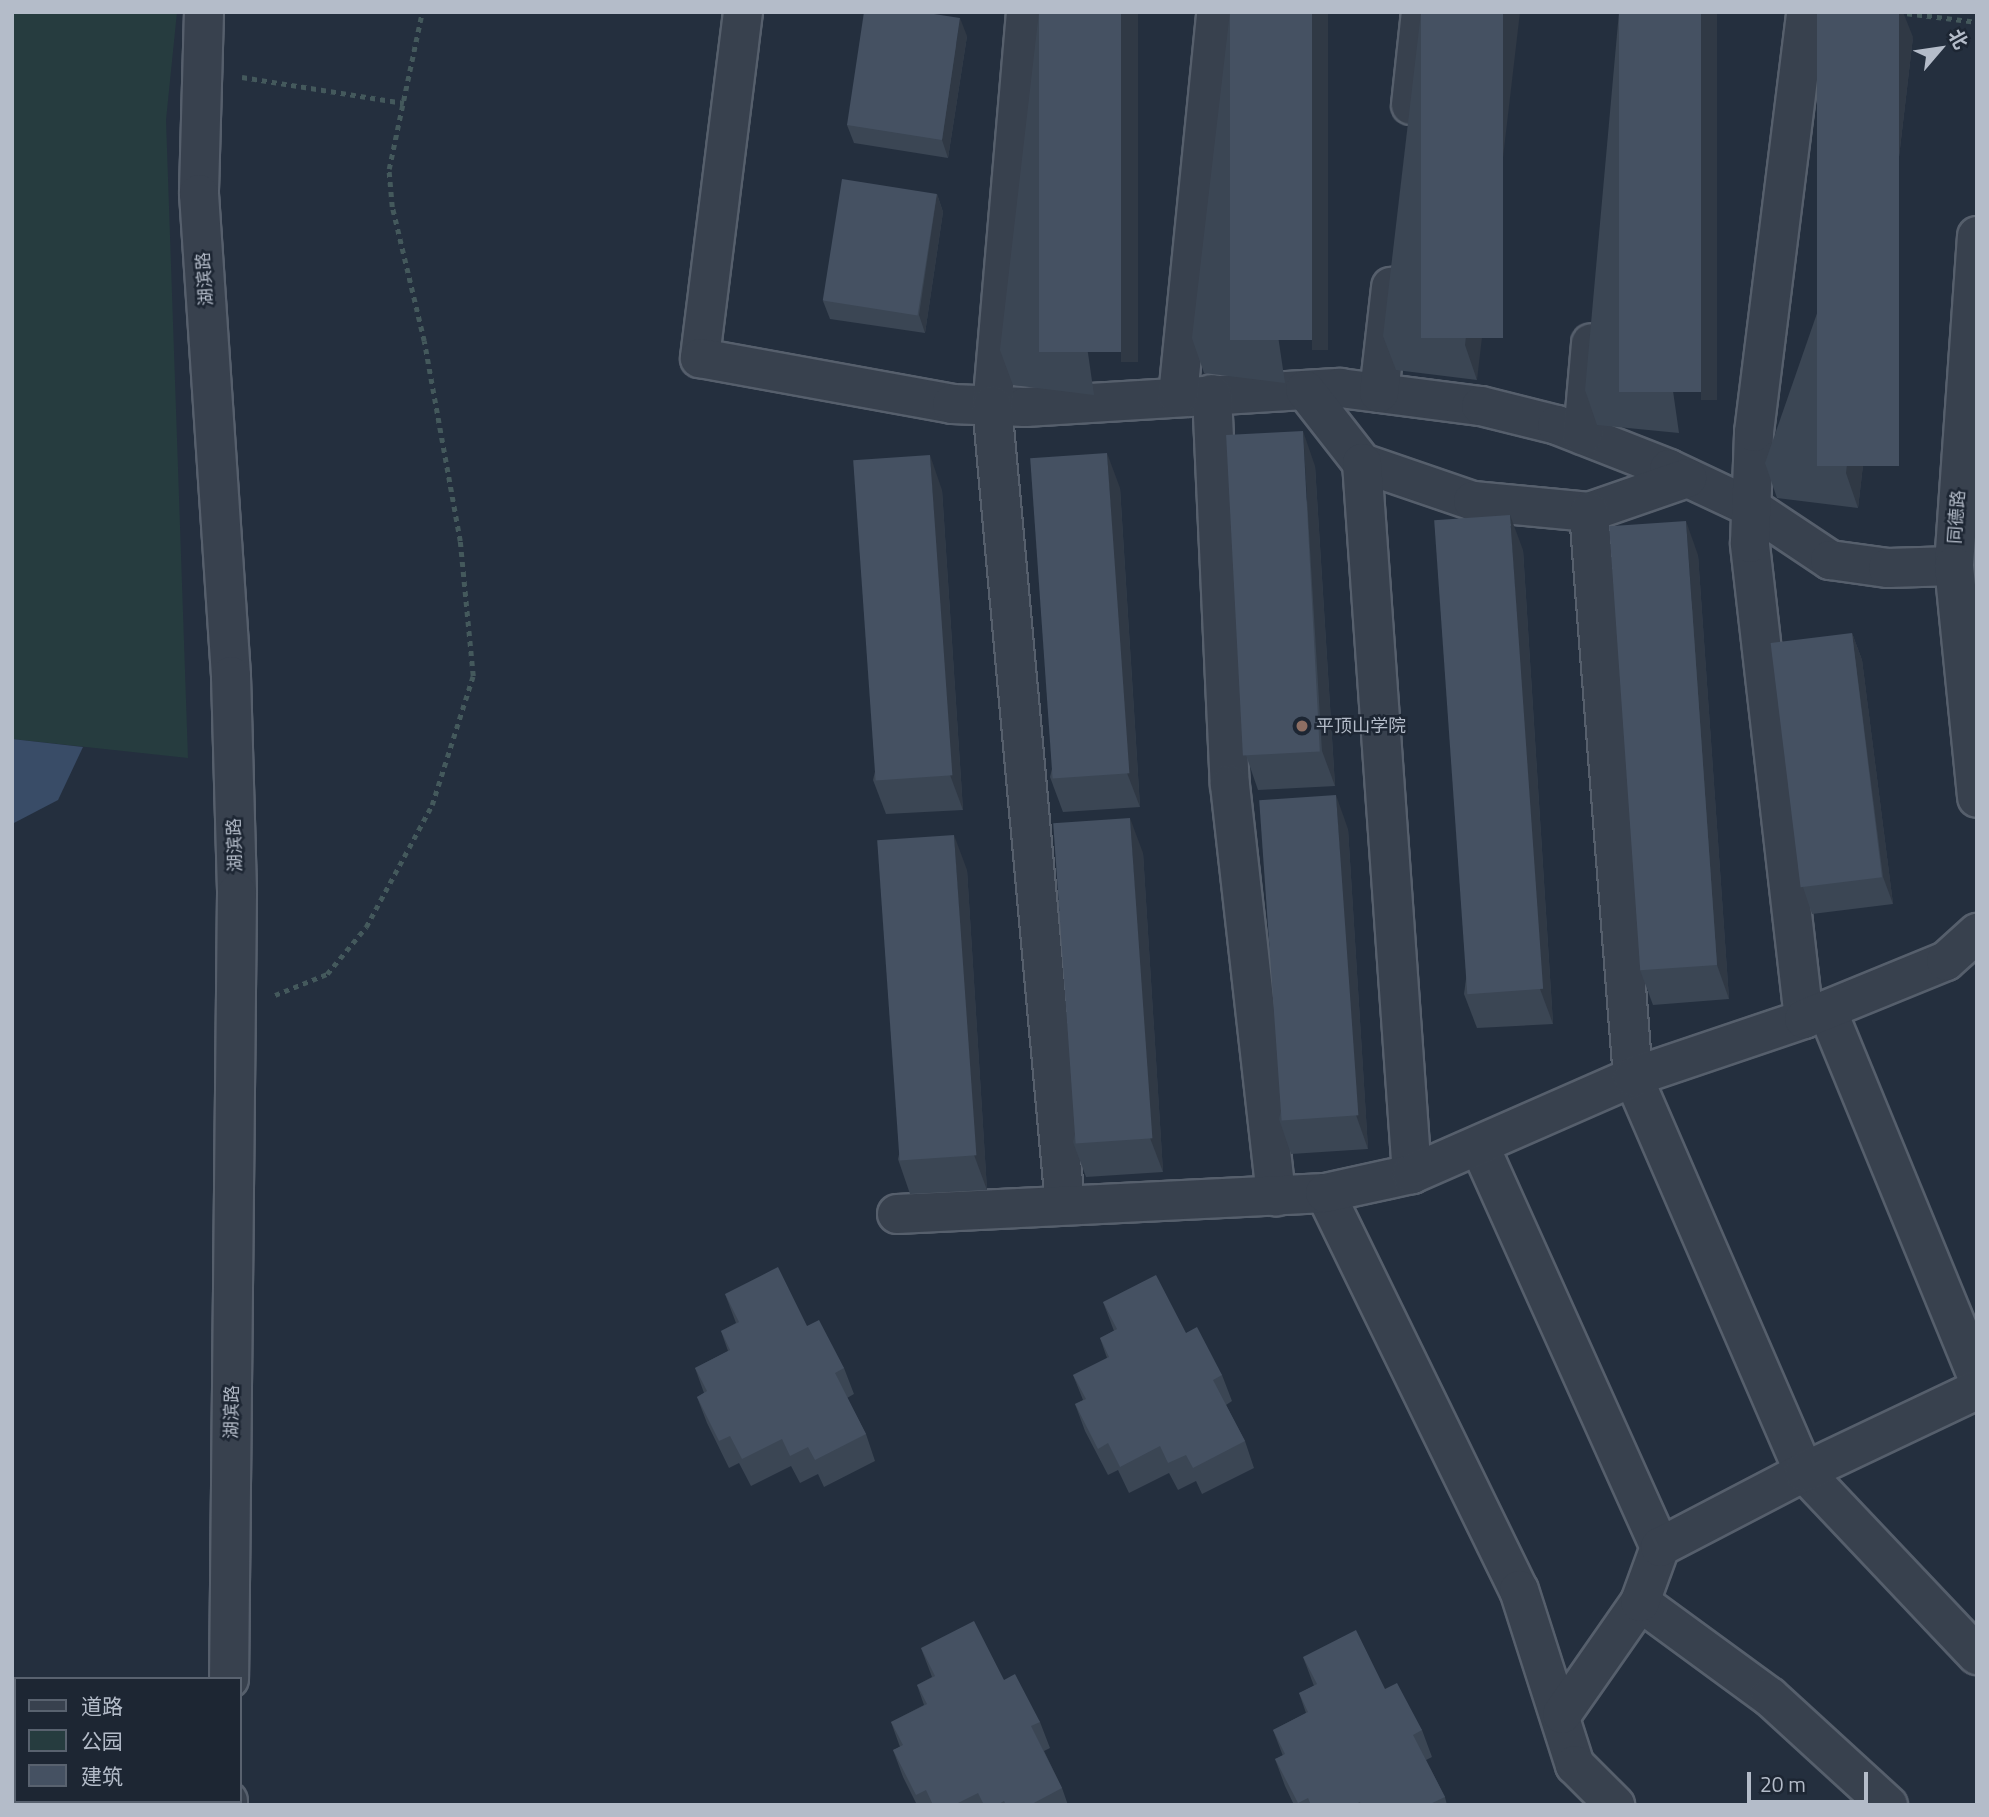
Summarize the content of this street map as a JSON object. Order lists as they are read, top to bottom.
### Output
{
  "streets": {
    "street": ["湖滨路", "同德路"]
  },
  "places": ["平顶山学院"],
  "legend": ["道路", "公园", "建筑"],
  "scale_bar": "20 m",
  "north": "top right"
}
